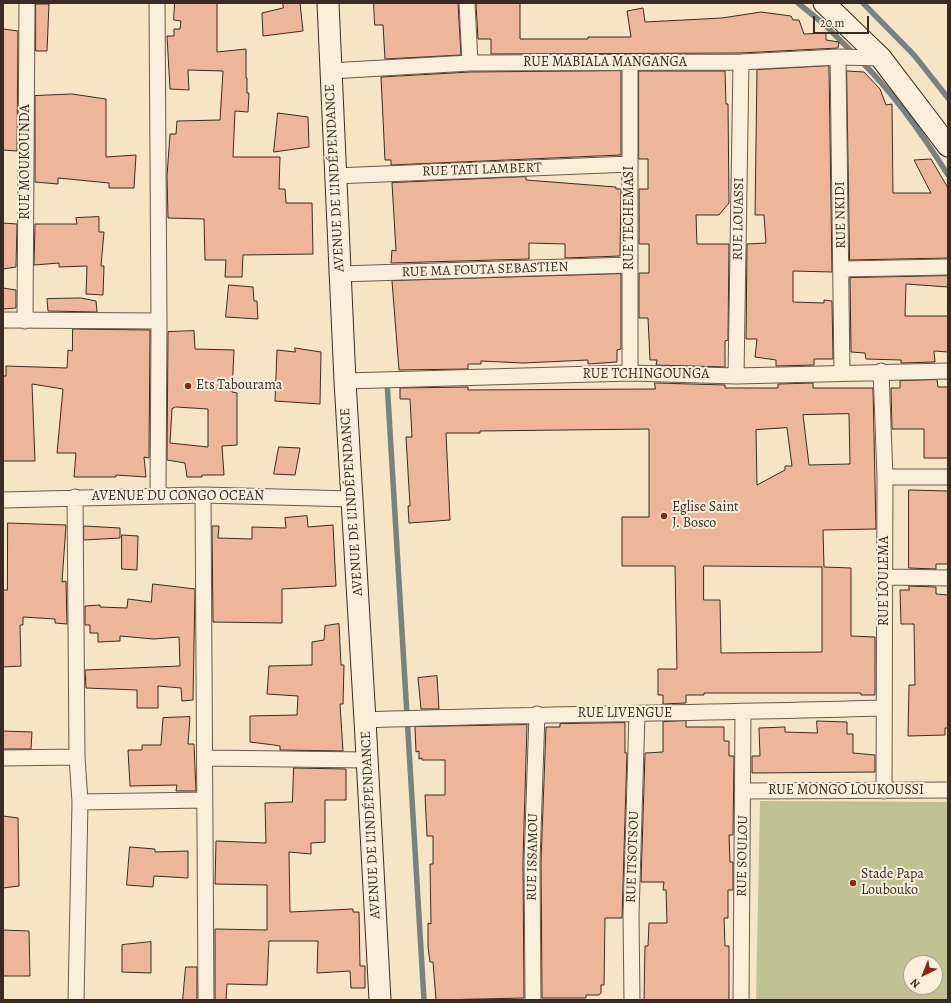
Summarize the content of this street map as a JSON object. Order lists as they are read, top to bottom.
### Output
{
  "streets": {
    "street": [
      "RUE MABIALA MANGANGA",
      "RUE MOUKOUNDA",
      "RUE TATI LAMBERT",
      "AVENUE DE L'INDÉPENDANCE",
      "RUE NKIDI",
      "RUE TECHEMASI",
      "RUE LOUASSI",
      "RUE MA FOUTA SEBASTIEN",
      "RUE TCHINGOUNGA",
      "AVENUE DU CONGO OCEAN",
      "RUE LOULEMA",
      "RUE LIVENGUE",
      "RUE MONGO LOUKOUSSI",
      "RUE SOULOU",
      "RUE ISSAMOU",
      "RUE ITSOTSOU"
    ]
  },
  "crossings": [
    ["RUE MABIALA MANGANGA", "AVENUE DE L'INDÉPENDANCE"],
    ["RUE MABIALA MANGANGA", "RUE NKIDI"],
    ["RUE MABIALA MANGANGA", "RUE TECHEMASI"],
    ["RUE MABIALA MANGANGA", "RUE LOUASSI"],
    ["RUE TATI LAMBERT", "AVENUE DE L'INDÉPENDANCE"],
    ["RUE TATI LAMBERT", "RUE TECHEMASI"],
    ["AVENUE DE L'INDÉPENDANCE", "RUE MA FOUTA SEBASTIEN"],
    ["AVENUE DE L'INDÉPENDANCE", "RUE TCHINGOUNGA"],
    ["AVENUE DE L'INDÉPENDANCE", "AVENUE DU CONGO OCEAN"],
    ["AVENUE DE L'INDÉPENDANCE", "RUE LIVENGUE"],
    ["RUE NKIDI", "RUE TCHINGOUNGA"],
    ["RUE TECHEMASI", "RUE MA FOUTA SEBASTIEN"],
    ["RUE TECHEMASI", "RUE TCHINGOUNGA"],
    ["RUE LOUASSI", "RUE TCHINGOUNGA"],
    ["RUE TCHINGOUNGA", "RUE LOULEMA"],
    ["RUE LOULEMA", "RUE LIVENGUE"],
    ["RUE LOULEMA", "RUE MONGO LOUKOUSSI"],
    ["RUE LIVENGUE", "RUE SOULOU"],
    ["RUE LIVENGUE", "RUE ISSAMOU"],
    ["RUE LIVENGUE", "RUE ITSOTSOU"],
    ["RUE MONGO LOUKOUSSI", "RUE SOULOU"]
  ],
  "places": ["Ets Tabourama", "Eglise Saint J. Bosco", "Stade Papa Loubouko"],
  "scale_bar": "20 m",
  "north": "bottom left"
}
